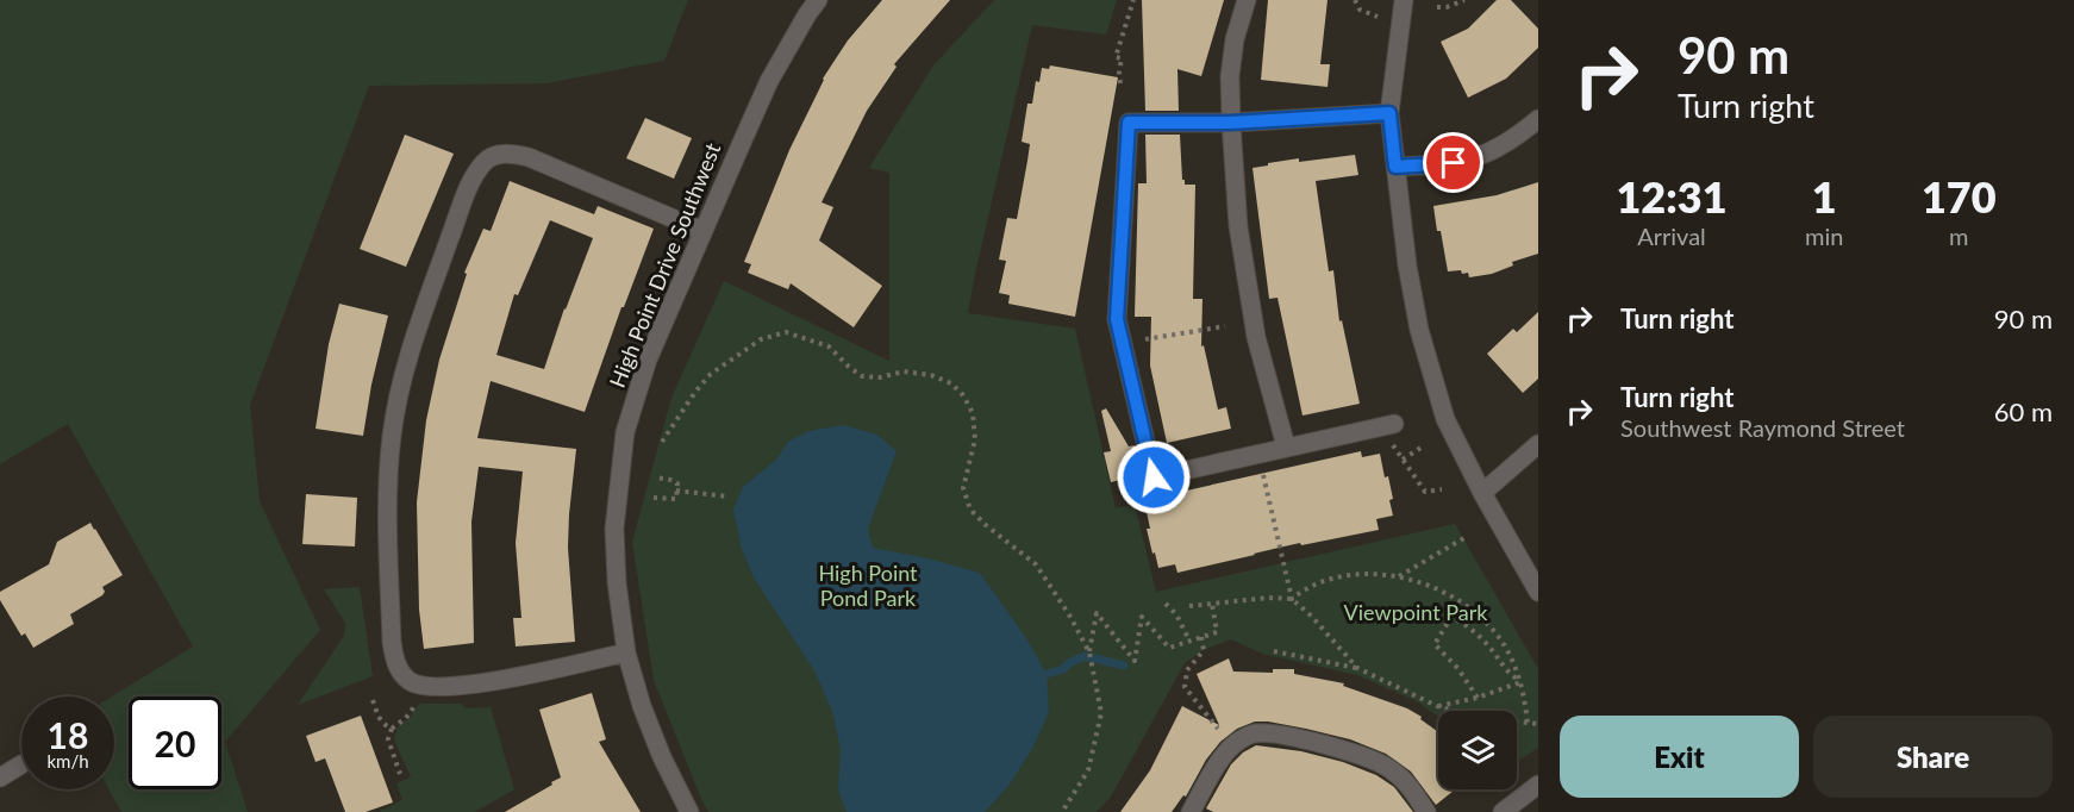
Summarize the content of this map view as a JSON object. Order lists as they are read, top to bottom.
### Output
{
  "streets": {
    "street": ["High Point Drive Southwest"]
  },
  "parks": ["High Point Pond Park", "Viewpoint Park"],
  "page": {
    "turn": ["90 m", "Turn right"],
    "eta": [
      "12:31",
      "Arrival",
      "1",
      "min",
      "170",
      "m"
    ],
    "list": [
      {
        "name": "Turn right",
        "value": "90 m"
      },
      {
        "name": "Turn right",
        "note": "Southwest Raymond Street",
        "value": "60 m"
      }
    ],
    "speed": "18 km/h",
    "limit": "20",
    "buttons": ["Exit", "Share"]
  }
}
